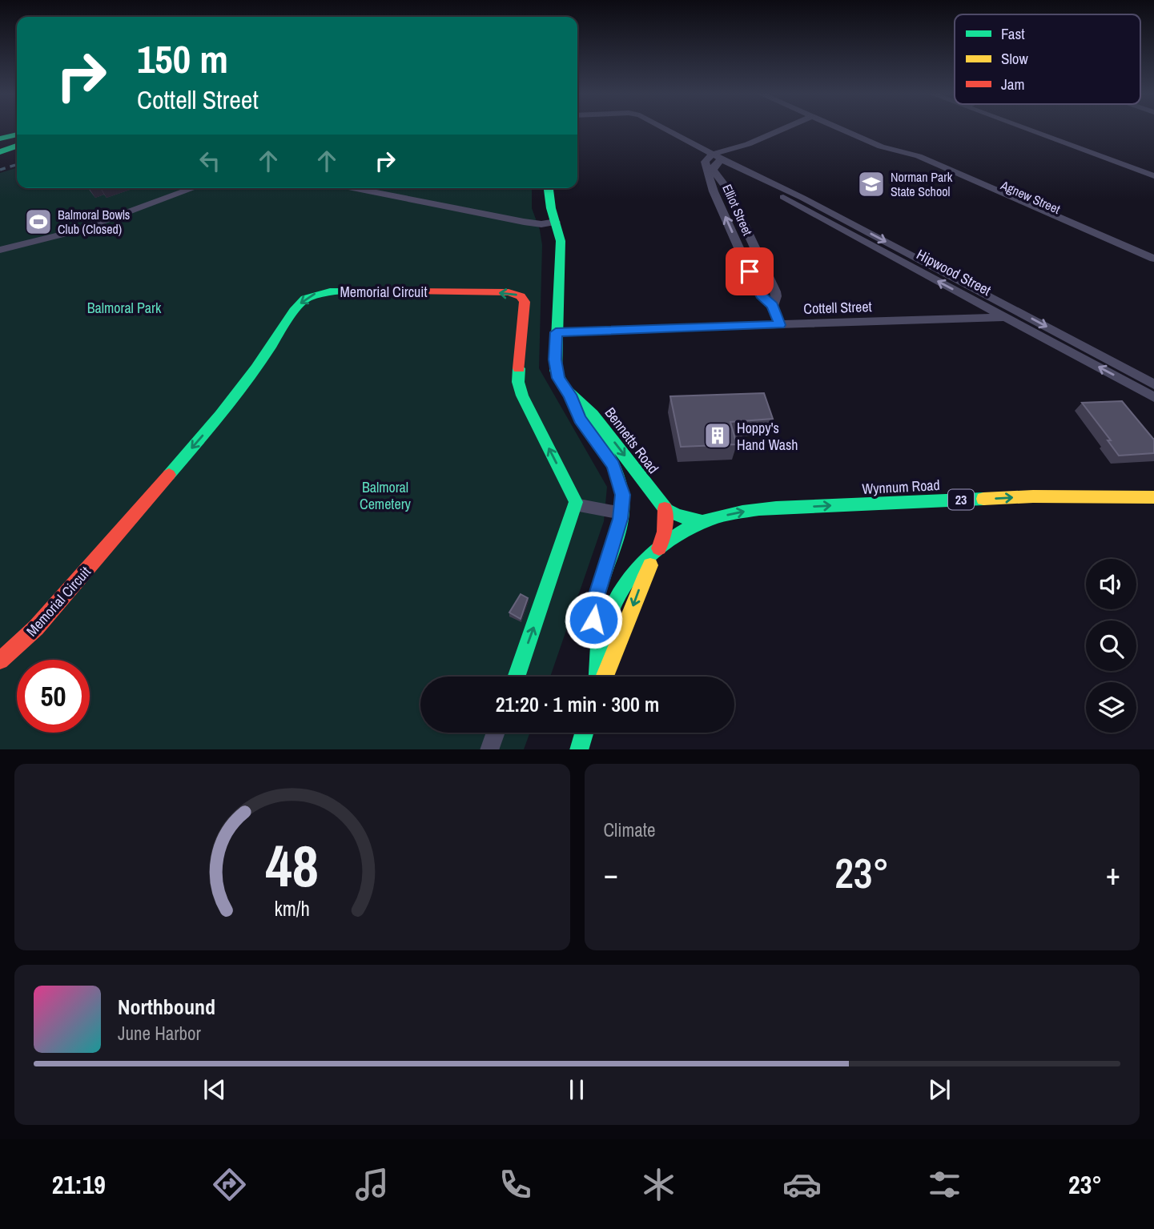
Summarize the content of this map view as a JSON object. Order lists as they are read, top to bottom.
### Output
{
  "streets": {
    "main road": [
      "Memorial Circuit",
      "Bennetts Road",
      "Wynnum Road",
      "23"
    ],
    "street": [
      "Agnew Street",
      "Elliot Street",
      "Hipwood Street",
      "Cottell Street"
    ]
  },
  "crossings": [
    ["Elliot Street", "Hipwood Street"],
    ["Elliot Street", "Cottell Street"],
    ["Hipwood Street", "Cottell Street"],
    ["Cottell Street", "Bennetts Road"],
    ["Bennetts Road", "Wynnum Road"]
  ],
  "parks": ["Balmoral Park", "Balmoral Cemetery"],
  "places": {
    "school or university": ["Norman Park State School"],
    "sports": ["Balmoral Bowls Club (Closed)"],
    "building": ["Hoppy's Hand Wash"]
  },
  "legend": ["Fast", "Slow", "Jam"],
  "page": {
    "turn": ["150 m", "Cottell Street"],
    "limit": "50",
    "trip": "21:20 · 1 min · 300 m",
    "tile": "Climate",
    "heat": ["−", "23°", "+"],
    "song": ["Northbound", "June Harbor"],
    "tabs": ["21:19", "23°"],
    "gauge": ["48", "km/h"]
  }
}
